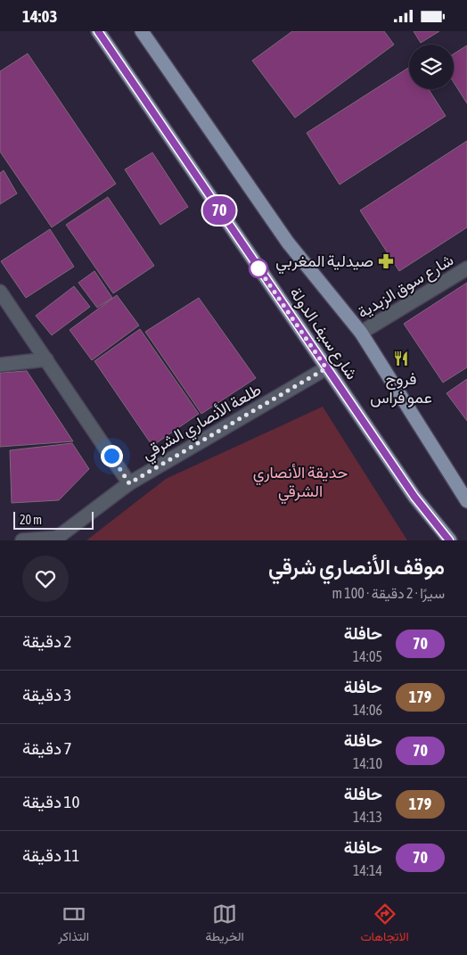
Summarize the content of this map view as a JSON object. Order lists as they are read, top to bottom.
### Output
{
  "streets": {
    "main road": ["شارع سيف الدولة"],
    "street": ["شارع سوق الزبدية", "طلعة الأنصاري الشرقي"]
  },
  "crossings": [
    ["شارع سوق الزبدية", "شارع سيف الدولة"],
    ["شارع سيف الدولة", "طلعة الأنصاري الشرقي"]
  ],
  "parks": ["حديقة الأنصاري الشرقي"],
  "places": {
    "pharmacy": ["صيدلية المغربي"],
    "restaurant": ["فروج عمو فراس"]
  },
  "lines": ["bus line 70"],
  "scale_bar": "20 m",
  "page": {
    "status": "14:03",
    "on_map": "70",
    "scale": "20 m",
    "heading": ["موقف الأنصاري شرقي", "سيرًا · 2 دقيقة · 100 m"],
    "list": [
      {
        "mark": "70",
        "name": "حافلة",
        "note": "14:05",
        "value": "2 دقيقة"
      },
      {
        "mark": "179",
        "name": "حافلة",
        "note": "14:06",
        "value": "3 دقيقة"
      },
      {
        "mark": "70",
        "name": "حافلة",
        "note": "14:10",
        "value": "7 دقيقة"
      },
      {
        "mark": "179",
        "name": "حافلة",
        "note": "14:13",
        "value": "10 دقيقة"
      },
      {
        "mark": "70",
        "name": "حافلة",
        "note": "14:14",
        "value": "11 دقيقة"
      }
    ],
    "tabs": ["الاتجاهات", "الخريطة", "التذاكر"]
  }
}
